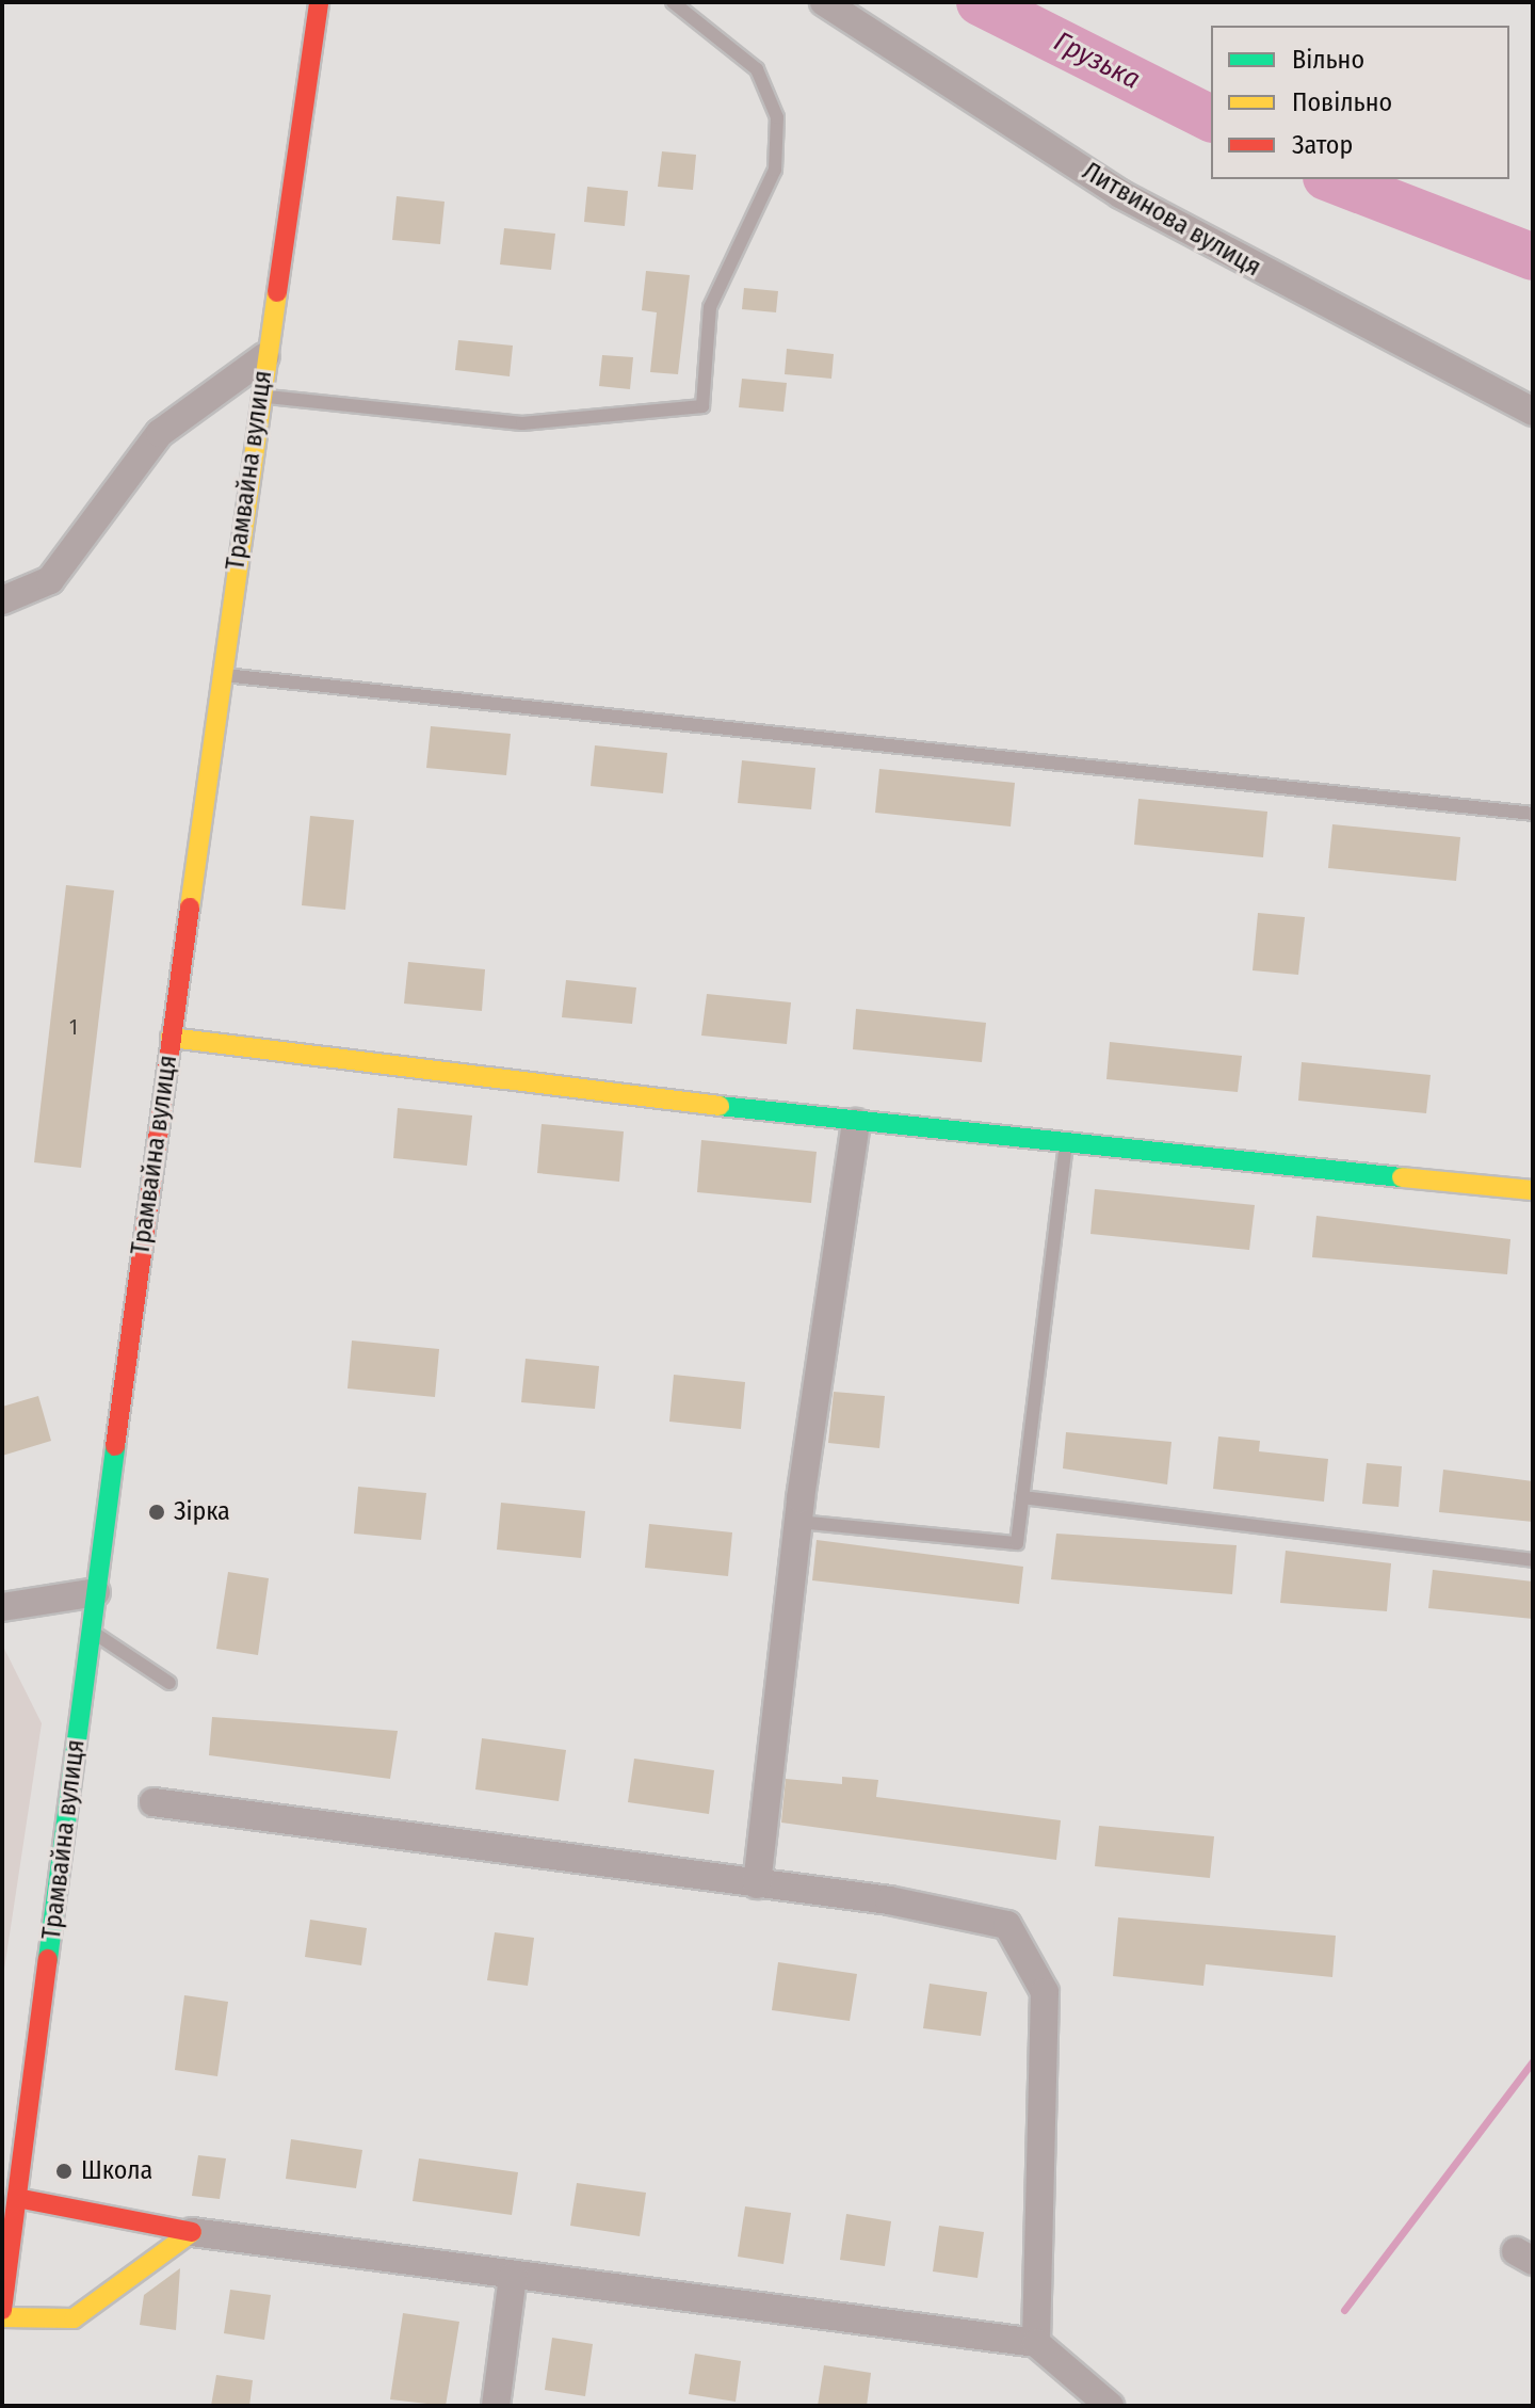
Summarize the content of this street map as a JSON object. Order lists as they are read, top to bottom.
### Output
{
  "streets": {
    "street": ["Литвинова вулиця", "Трамвайна вулиця"]
  },
  "water": ["Грузька"],
  "places": ["Зірка", "Школа"],
  "house_numbers": ["1"],
  "legend": ["Вільно", "Повільно", "Затор"]
}
